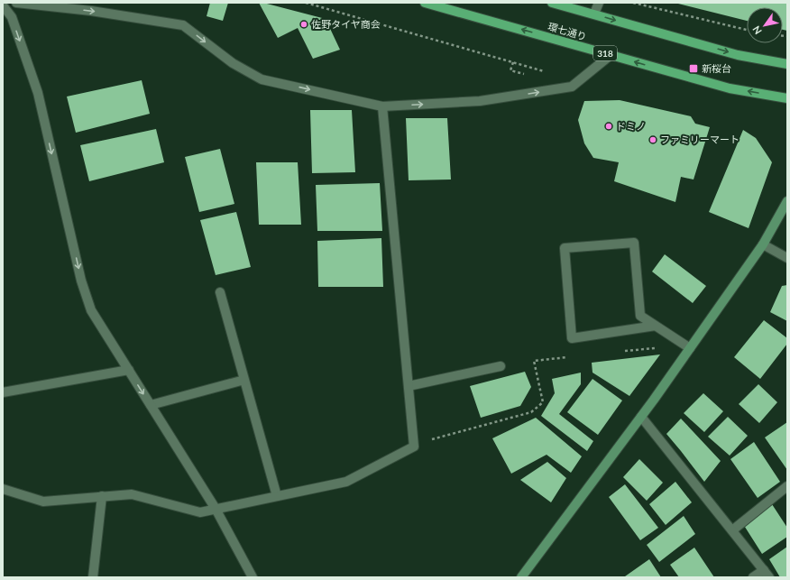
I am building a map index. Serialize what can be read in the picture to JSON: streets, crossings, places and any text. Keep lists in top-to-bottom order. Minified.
{"streets":{"main road":["環七通り","318"]},"places":{"other":["佐野タイヤ商会","ドミノ","ファミリーマート"],"transit":["新桜台"]},"north":"bottom left"}
